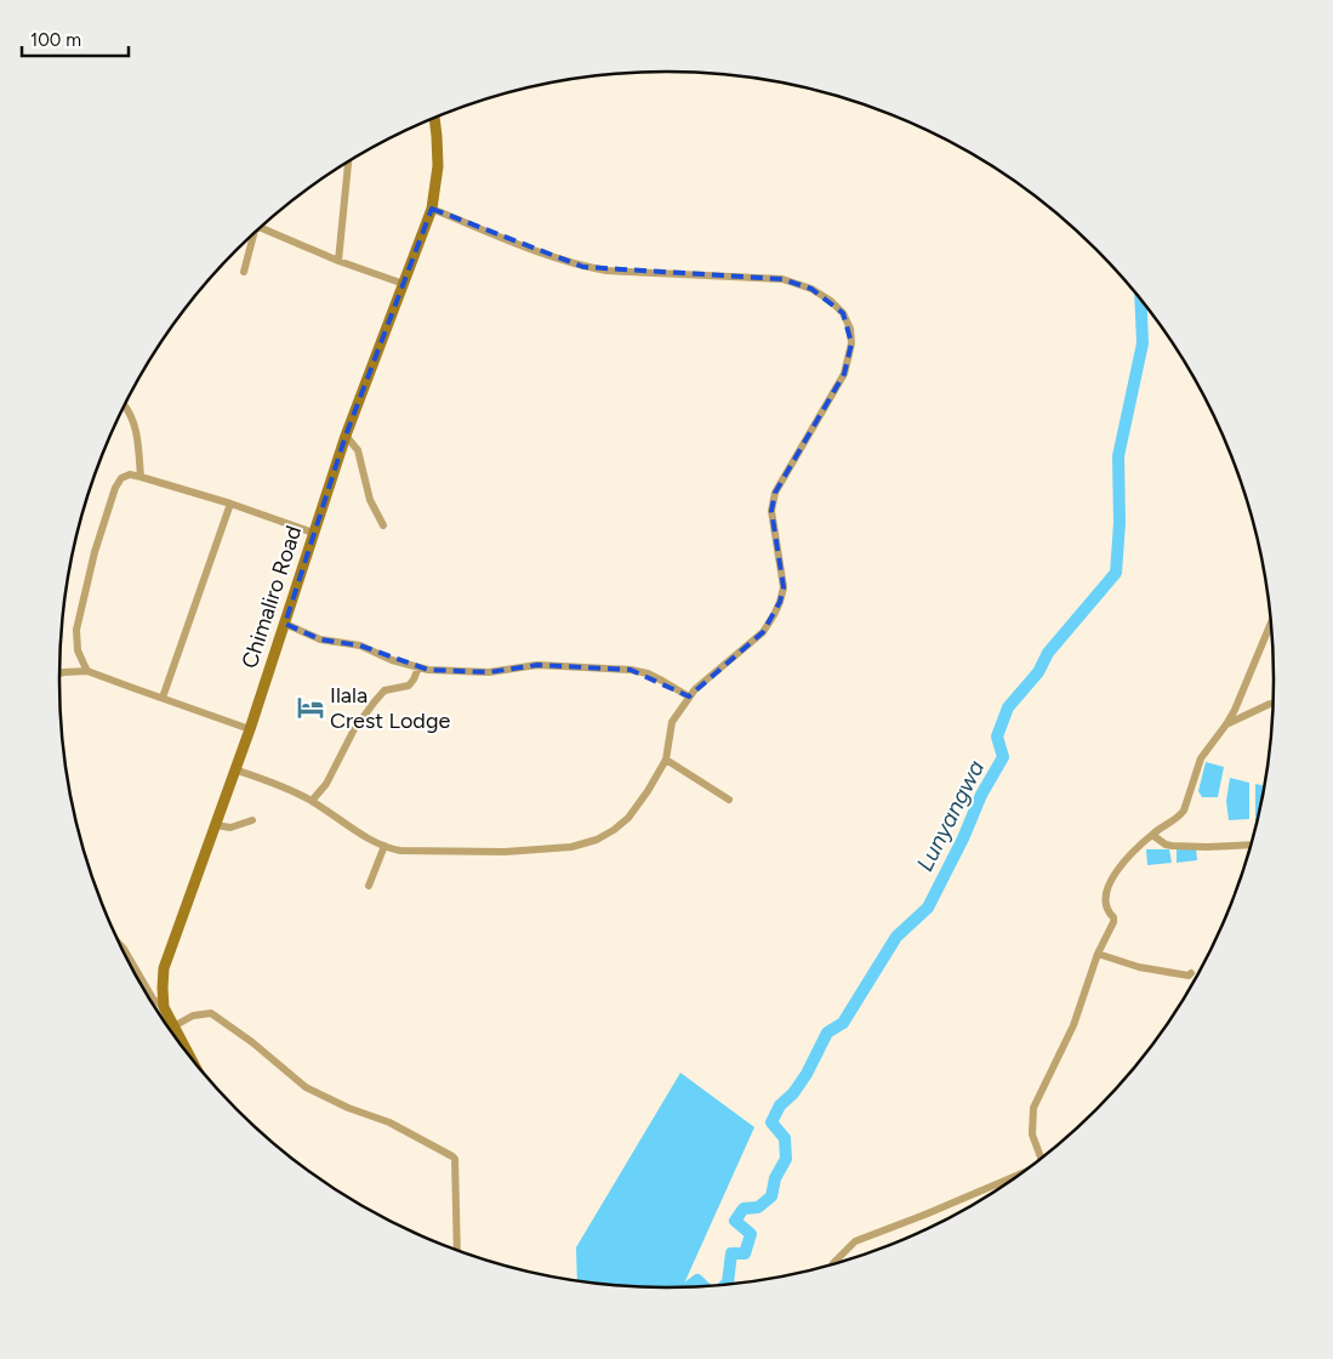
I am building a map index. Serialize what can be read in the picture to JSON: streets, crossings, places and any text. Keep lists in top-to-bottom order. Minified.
{"streets":{"street":["Chimaliro Road"]},"water":["Lunyangwa"],"places":{"hotel":["Ilala Crest Lodge"]},"scale_bar":"100 m"}
